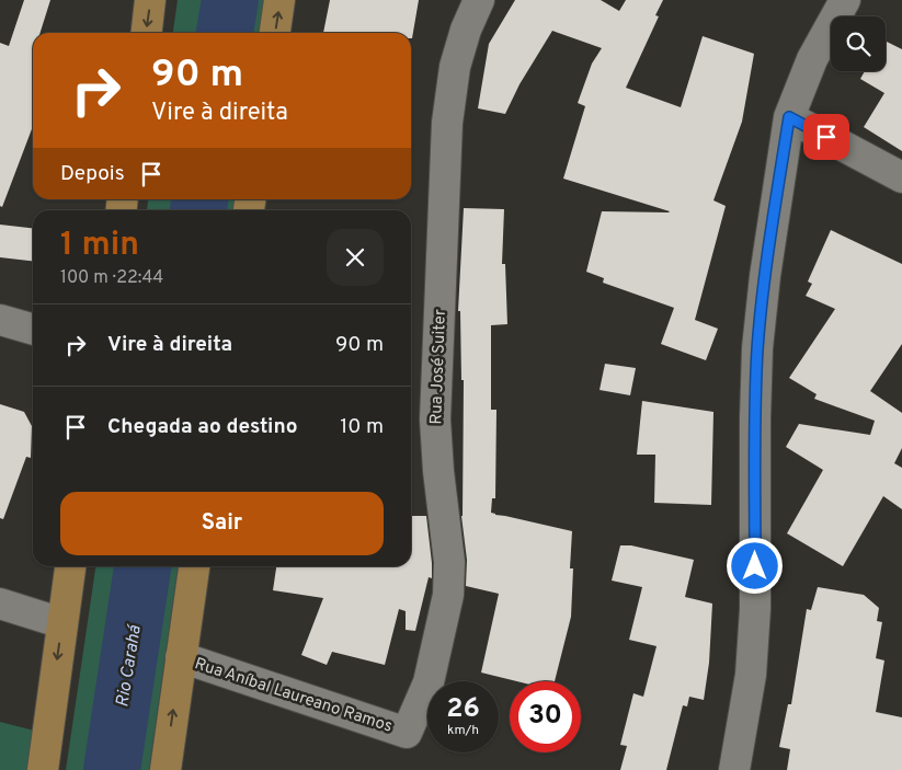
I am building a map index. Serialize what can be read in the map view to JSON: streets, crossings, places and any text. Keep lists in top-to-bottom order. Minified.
{"streets":{"street":["Rua José Suiter","Rua Aníbal Laureano Ramos"]},"crossings":[["Rua José Suiter","Rua Aníbal Laureano Ramos"]],"water":["Rio Carahá"],"page":{"turn":["90 m","Vire à direita"],"then":"Depois","heading":["1 min","100 m · 22:44"],"list":[{"name":"Vire à direita","value":"90 m"},{"name":"Chegada ao destino","value":"10 m"}],"buttons":"Sair","speed":"26 km/h","limit":"30"}}
